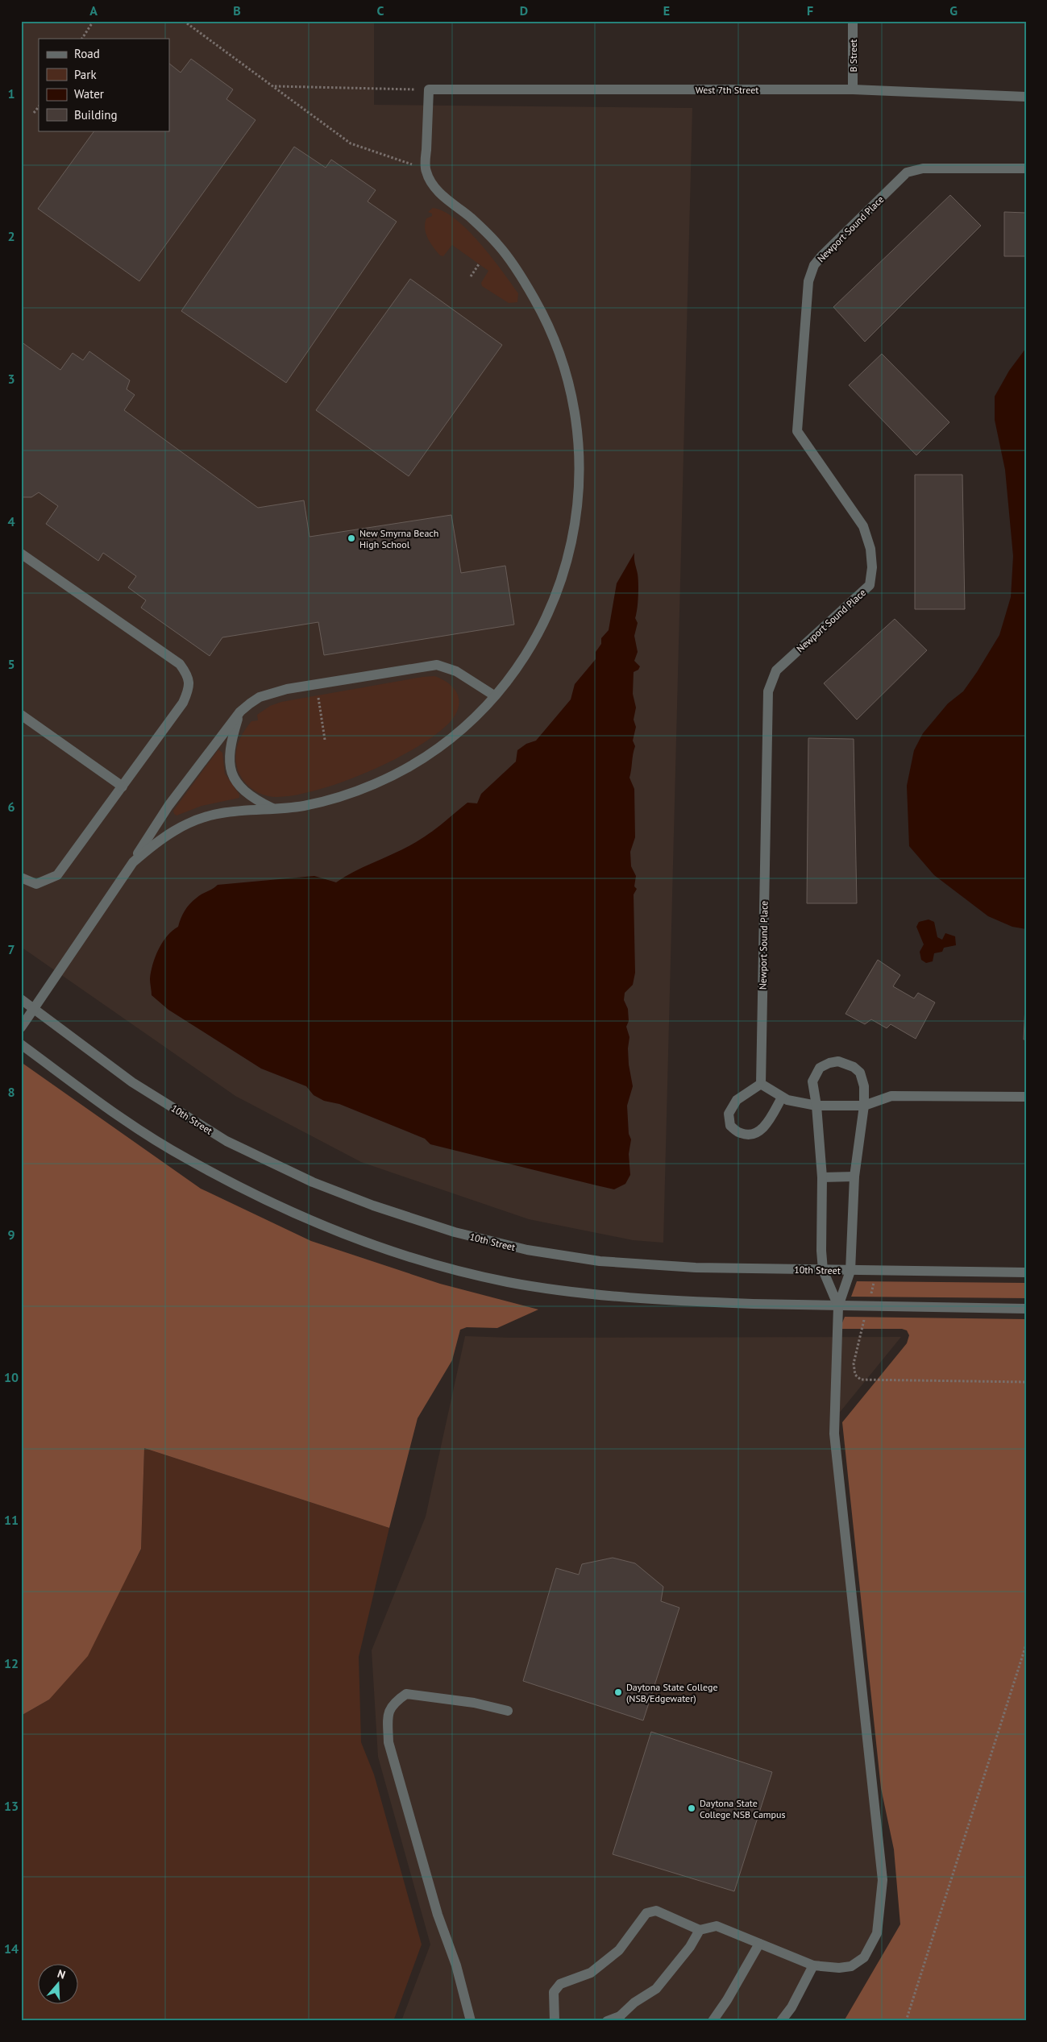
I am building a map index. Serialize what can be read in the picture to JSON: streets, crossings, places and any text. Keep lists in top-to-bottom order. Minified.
{"streets":{"street":["B Street","West 7th Street","Newport Sound Place","10th Street"]},"crossings":[["B Street","West 7th Street"]],"places":["New Smyrna Beach High School","Daytona State College (NSB/Edgewater)","Daytona State College NSB Campus"],"legend":["Road","Park","Water","Building"],"north":"top","grid":{"columns":["A","B","C","D","E","F","G"],"rows":["1","2","3","4","5","6","7","8","9","10","11","12","13","14"]}}
